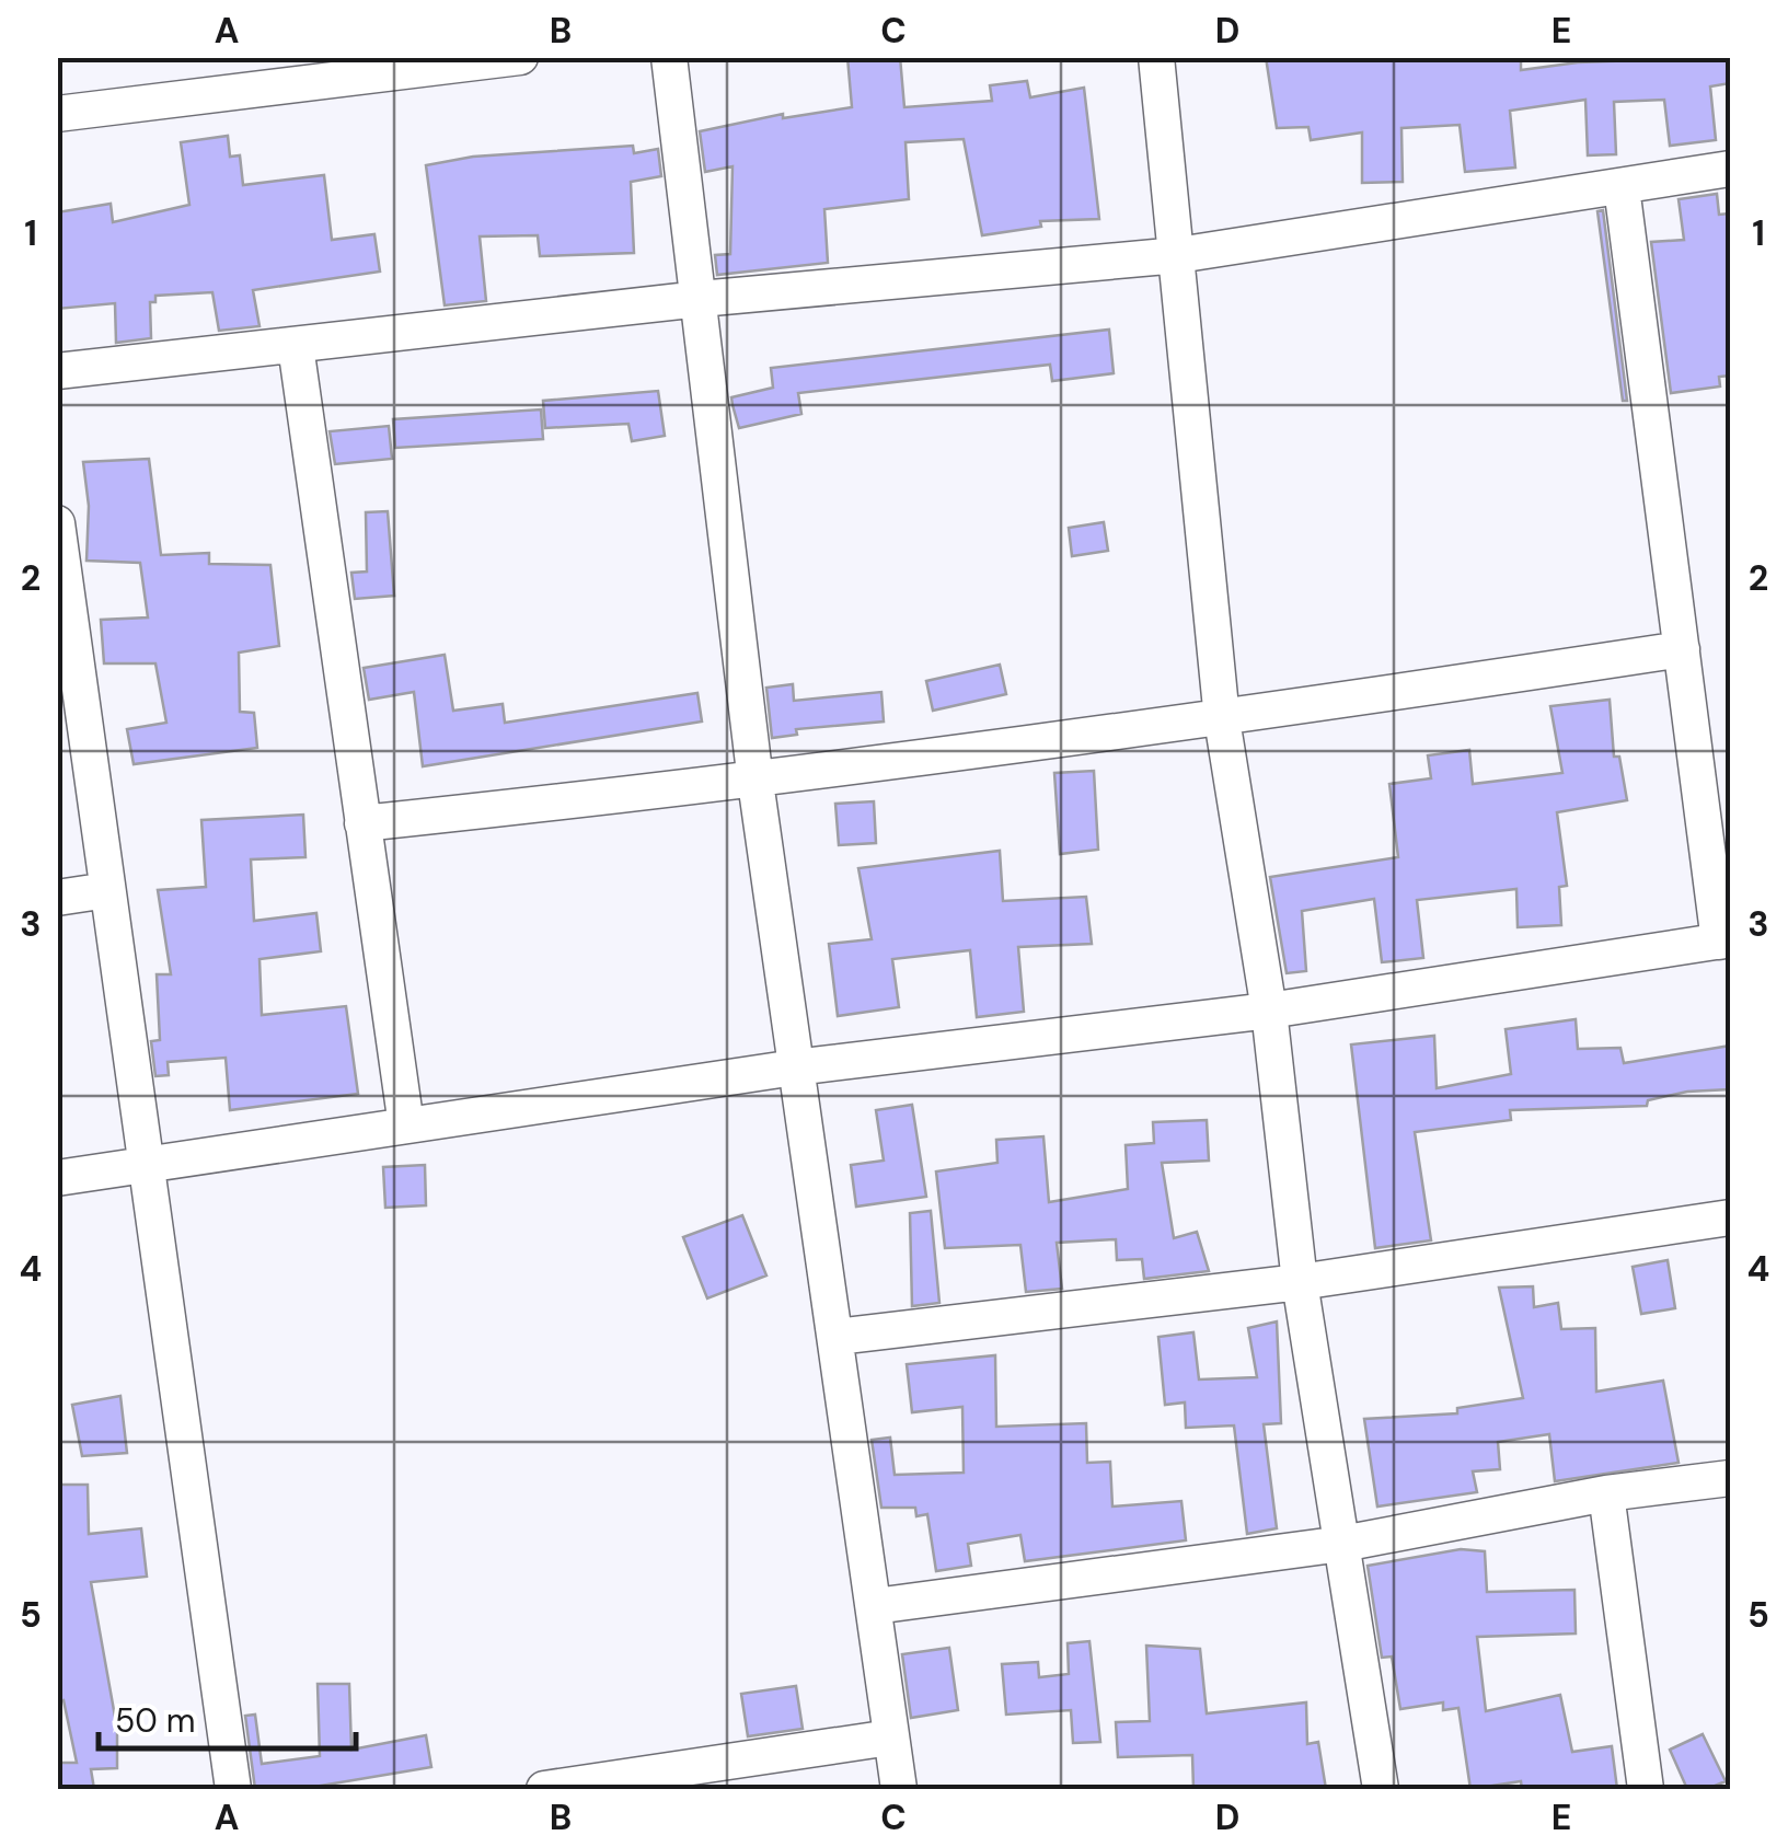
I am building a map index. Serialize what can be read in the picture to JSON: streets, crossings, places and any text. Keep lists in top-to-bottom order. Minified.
{"scale_bar":"50 m","grid":{"columns":["A","B","C","D","E"],"rows":["1","2","3","4","5"]}}
